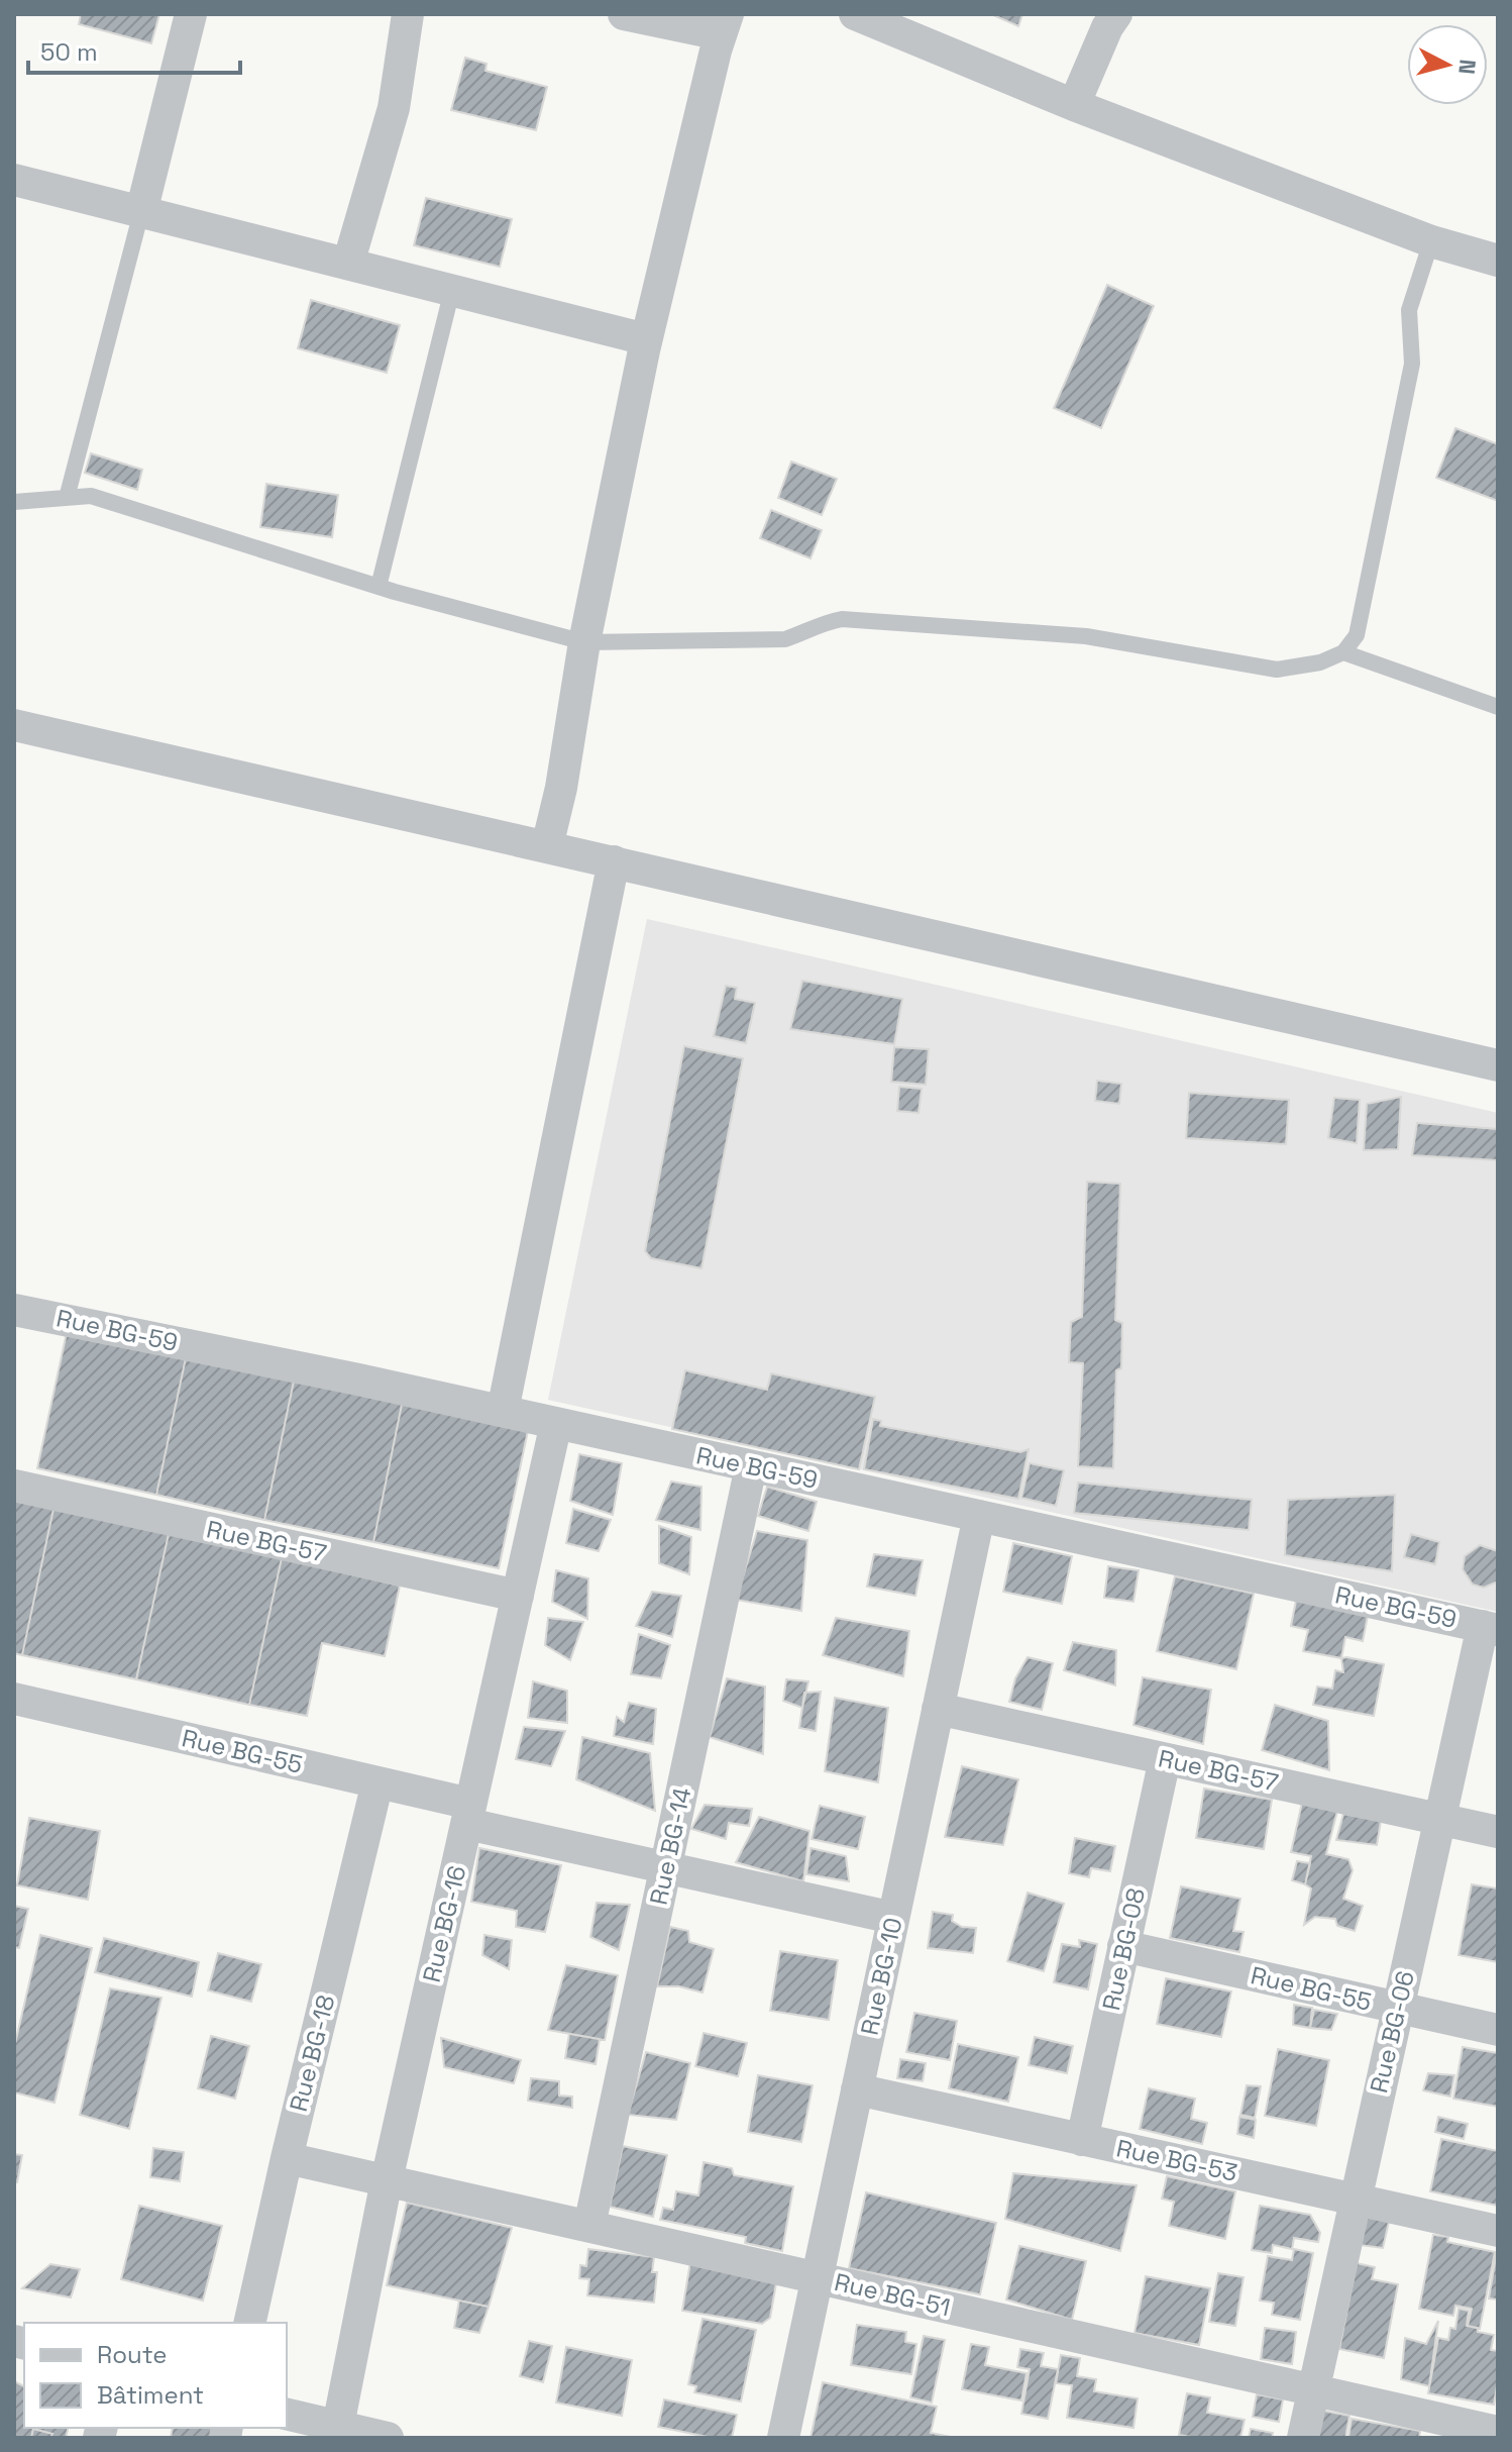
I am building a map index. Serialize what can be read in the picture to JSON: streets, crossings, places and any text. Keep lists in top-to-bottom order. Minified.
{"streets":{"street":["Rue BG-59","Rue BG-57","Rue BG-55","Rue BG-14","Rue BG-16","Rue BG-08","Rue BG-10","Rue BG-06","Rue BG-18","Rue BG-53","Rue BG-51"]},"crossings":[["Rue BG-59","Rue BG-14"],["Rue BG-59","Rue BG-16"],["Rue BG-59","Rue BG-10"],["Rue BG-59","Rue BG-06"],["Rue BG-57","Rue BG-16"],["Rue BG-57","Rue BG-08"],["Rue BG-57","Rue BG-10"],["Rue BG-57","Rue BG-06"],["Rue BG-55","Rue BG-14"],["Rue BG-55","Rue BG-16"],["Rue BG-55","Rue BG-08"],["Rue BG-55","Rue BG-10"],["Rue BG-55","Rue BG-06"],["Rue BG-55","Rue BG-18"],["Rue BG-14","Rue BG-51"],["Rue BG-16","Rue BG-51"],["Rue BG-08","Rue BG-53"],["Rue BG-10","Rue BG-53"],["Rue BG-10","Rue BG-51"],["Rue BG-06","Rue BG-53"],["Rue BG-06","Rue BG-51"],["Rue BG-18","Rue BG-51"]],"legend":["Route","Bâtiment"],"scale_bar":"50 m","north":"right"}
